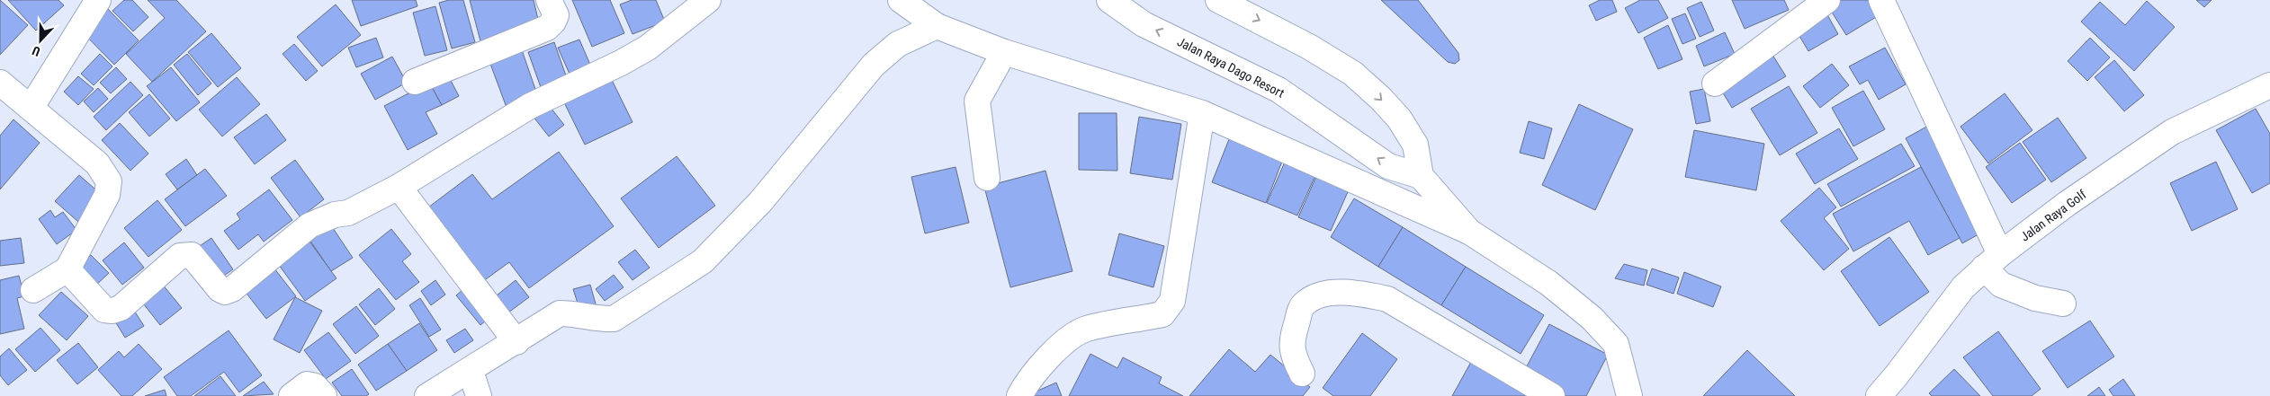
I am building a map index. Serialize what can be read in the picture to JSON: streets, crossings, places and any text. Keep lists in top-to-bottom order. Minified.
{"streets":{"street":["Jalan Raya Dago Resort","Jalan Raya Golf"]},"north":"bottom"}
